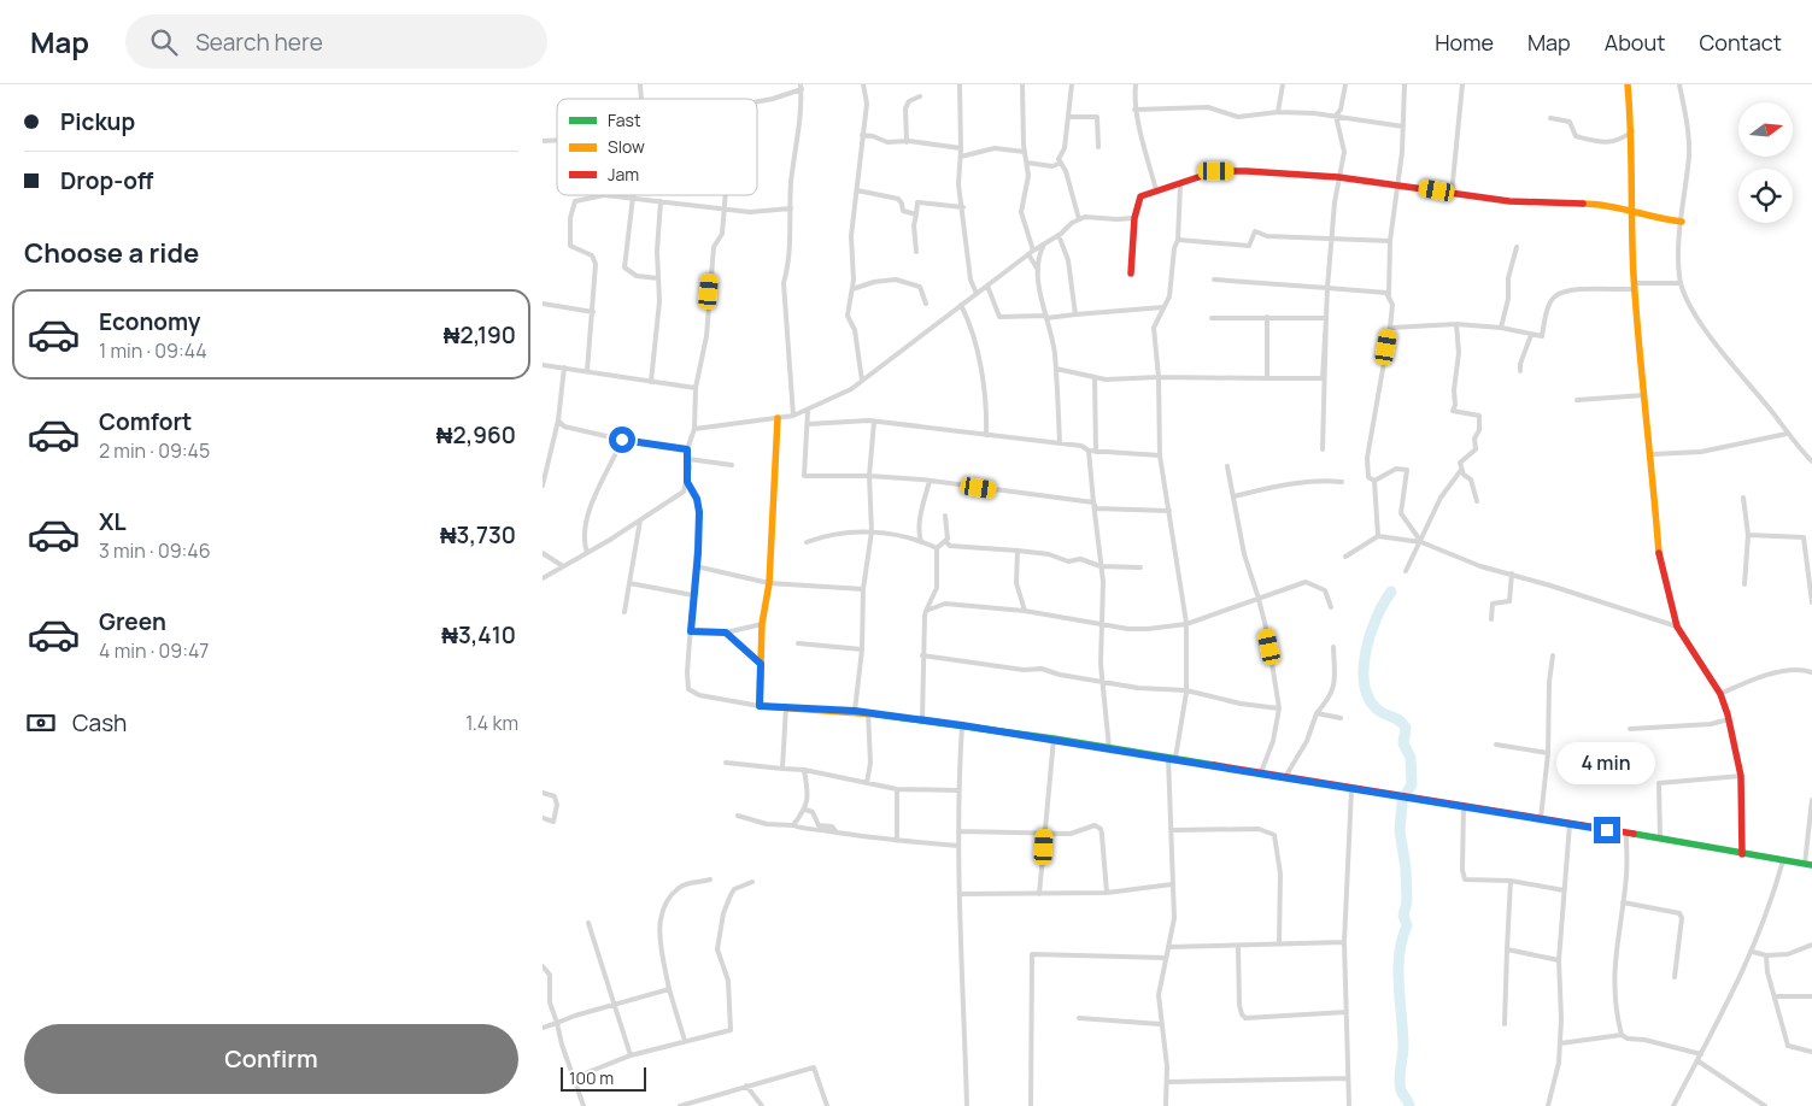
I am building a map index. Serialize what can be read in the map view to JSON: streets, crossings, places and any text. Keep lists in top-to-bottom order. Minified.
{"legend":["Fast","Slow","Jam"],"scale_bar":"100 m","north":"right","page":{"header":"Map","search":"Search here","nav":["Home","Map","About","Contact"],"banner":["Pickup","Drop-off"],"heading":"Choose a ride","list":[{"name":"Economy","note":"1 min · 09:44","value":"₦2,190"},{"name":"Comfort","note":"2 min · 09:45","value":"₦2,960"},{"name":"XL","note":"3 min · 09:46","value":"₦3,730"},{"name":"Green","note":"4 min · 09:47","value":"₦3,410"}],"pay":["Cash","1.4 km"],"bubble":"4 min","buttons":"Confirm","scale":"100 m"}}
